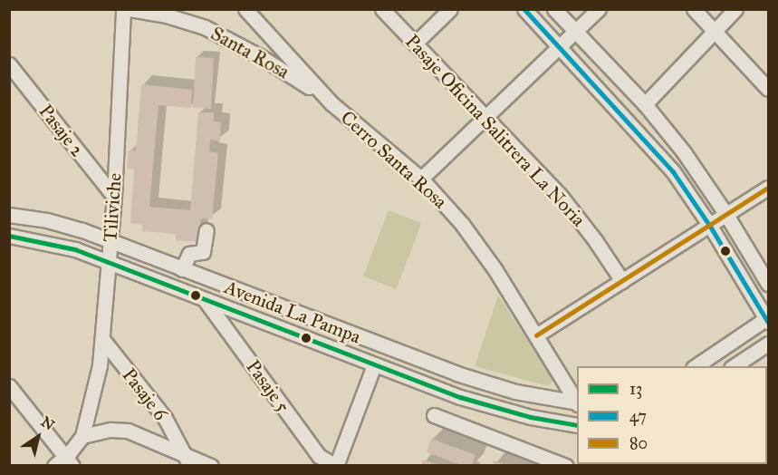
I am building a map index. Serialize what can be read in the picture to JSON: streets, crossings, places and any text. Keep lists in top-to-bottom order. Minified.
{"streets":{"street":["Santa Rosa","Pasaje 2","Pasaje Oficina Salitrera La Noria","Cerro Santa Rosa","Tiliviche","Avenida La Pampa","Pasaje 5","Pasaje 6"]},"crossings":[["Santa Rosa","Cerro Santa Rosa"],["Pasaje 2","Tiliviche"],["Tiliviche","Avenida La Pampa"],["Tiliviche","Pasaje 6"],["Avenida La Pampa","Pasaje 5"]],"lines":["transit line 47","transit line 80","transit line 13"],"legend":["13","47","80"],"north":"top right"}
